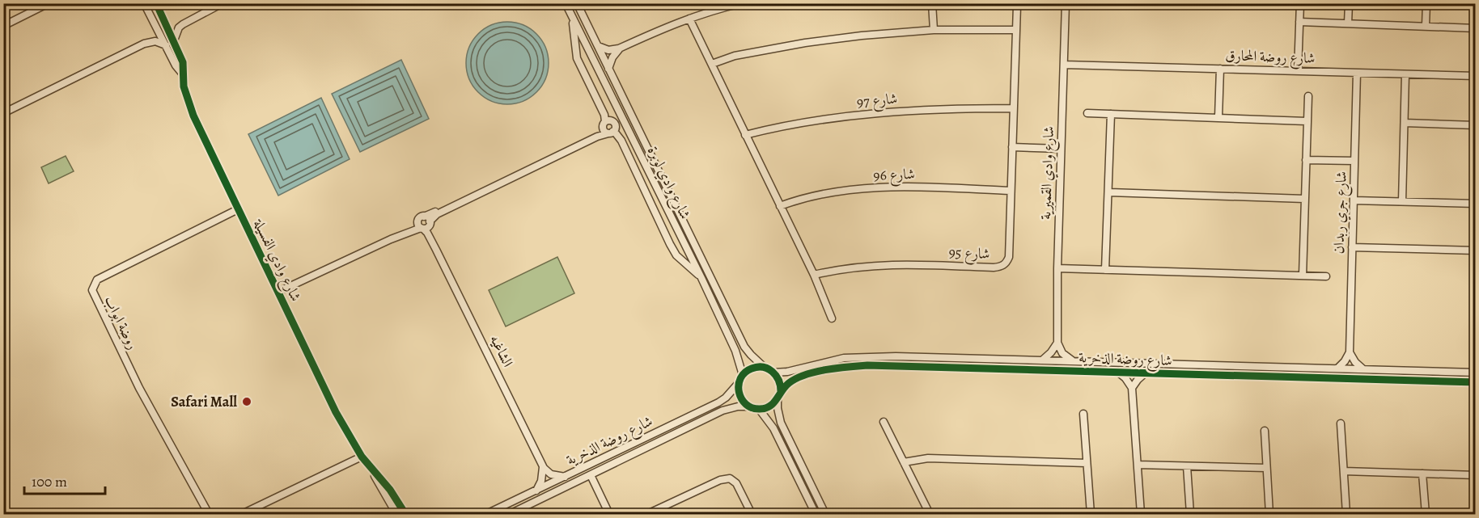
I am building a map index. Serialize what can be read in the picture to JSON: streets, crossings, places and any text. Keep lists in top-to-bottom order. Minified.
{"streets":{"street":["شارع روضة المحارق","شارع 97","شارع وادي القميرية","شارع 96","شارع وادي لوبرة","شارع جري ربدان","شارع 95","شارع وادي الفسيلة","روضة ابواب","الشاغيه","شارع روضة الذخرية"]},"crossings":[["شارع روضة المحارق","شارع وادي القميرية"],["شارع روضة المحارق","شارع جري ربدان"],["شارع 97","شارع 95"],["شارع 96","شارع 95"],["شارع وادي لوبرة","شارع روضة الذخرية"],["شارع وادي الفسيلة","روضة ابواب"]],"places":["Safari Mall"],"scale_bar":"100 m"}
